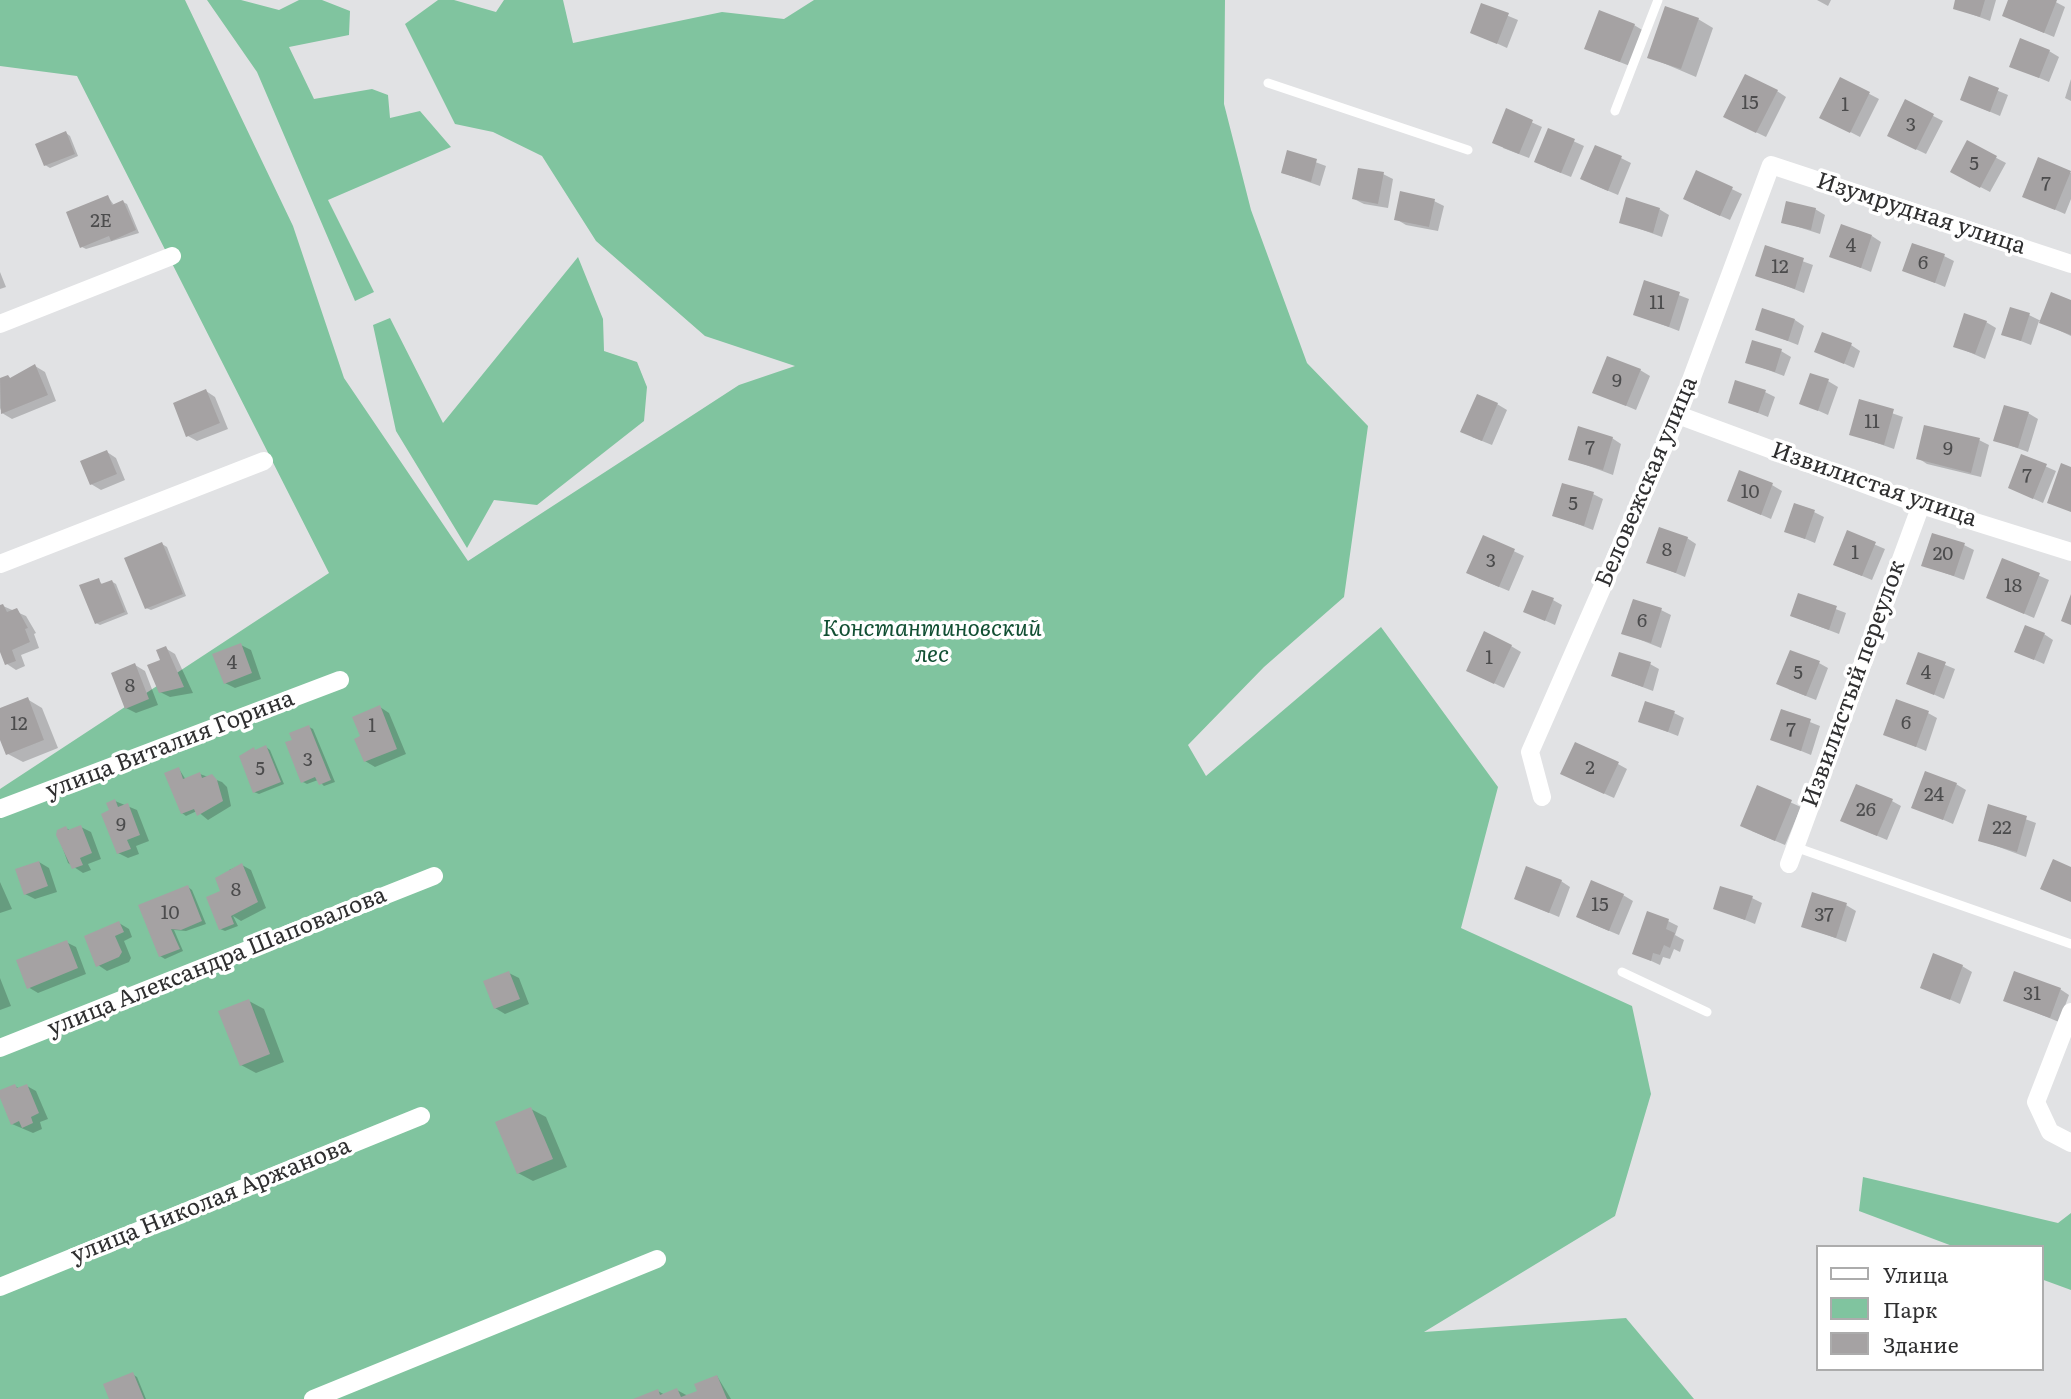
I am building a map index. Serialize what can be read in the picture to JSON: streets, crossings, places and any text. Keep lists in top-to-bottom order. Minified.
{"streets":{"street":["Изумрудная улица","Беловежская улица","Извилистая улица","Извилистый переулок","улица Виталия Горина","улица Александра Шаповалова","улица Николая Аржанова"]},"crossings":[["Изумрудная улица","Беловежская улица"],["Беловежская улица","Извилистая улица"],["Извилистая улица","Извилистый переулок"]],"parks":["Константиновский лес"],"house_numbers":["15","1","3","5","7","2Е","4","6","12","11","9","11","7","9","7","10","5","8","1","20","3","18","6","1","4","5","4","8","6","12","1","7","3","2","5","24","26","9","22","8","15","10","37","31"],"legend":["Улица","Парк","Здание"]}
